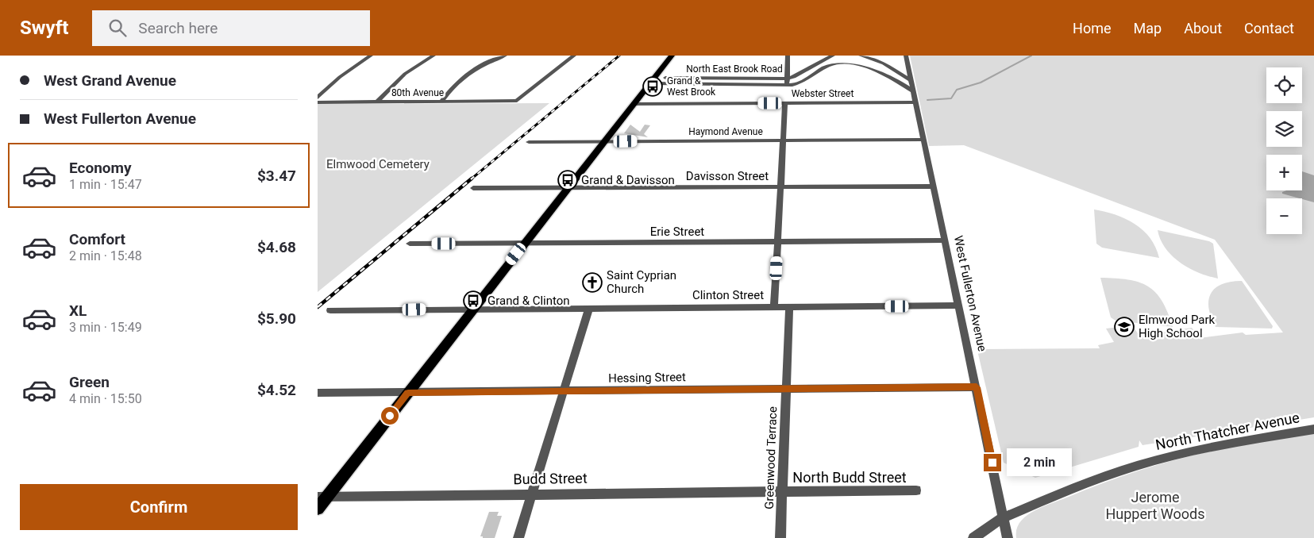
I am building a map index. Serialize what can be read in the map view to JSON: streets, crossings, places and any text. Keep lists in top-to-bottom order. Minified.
{"streets":{"street":["North East Brook Road","80th Avenue","Webster Street","Haymond Avenue","Davisson Street","Erie Street","West Fullerton Avenue","Clinton Street","Hessing Street","North Thatcher Avenue","Greenwood Terrace","North Budd Street","Budd Street"]},"crossings":[["Webster Street","West Fullerton Avenue"],["Haymond Avenue","West Fullerton Avenue"],["Davisson Street","West Fullerton Avenue"],["Erie Street","West Fullerton Avenue"],["West Fullerton Avenue","Clinton Street"],["West Fullerton Avenue","Hessing Street"],["West Fullerton Avenue","North Thatcher Avenue"],["Clinton Street","Greenwood Terrace"],["Hessing Street","Greenwood Terrace"],["Greenwood Terrace","North Budd Street"],["Greenwood Terrace","Budd Street"],["North Budd Street","Budd Street"]],"parks":["Elmwood Cemetery","Jerome Huppert Woods"],"places":{"bus stop":["Grand & West Brook","Grand & Davisson","Grand & Clinton"],"church":["Saint Cyprian Church"],"school or university":["Elmwood Park High School"]},"page":{"header":"Swyft","search":"Search here","nav":["Home","Map","About","Contact"],"banner":["West Grand Avenue","West Fullerton Avenue"],"map_buttons":["+","−"],"list":[{"name":"Economy","note":"1 min · 15:47","value":"$3.47"},{"name":"Comfort","note":"2 min · 15:48","value":"$4.68"},{"name":"XL","note":"3 min · 15:49","value":"$5.90"},{"name":"Green","note":"4 min · 15:50","value":"$4.52"}],"bubble":"2 min","buttons":"Confirm"}}
